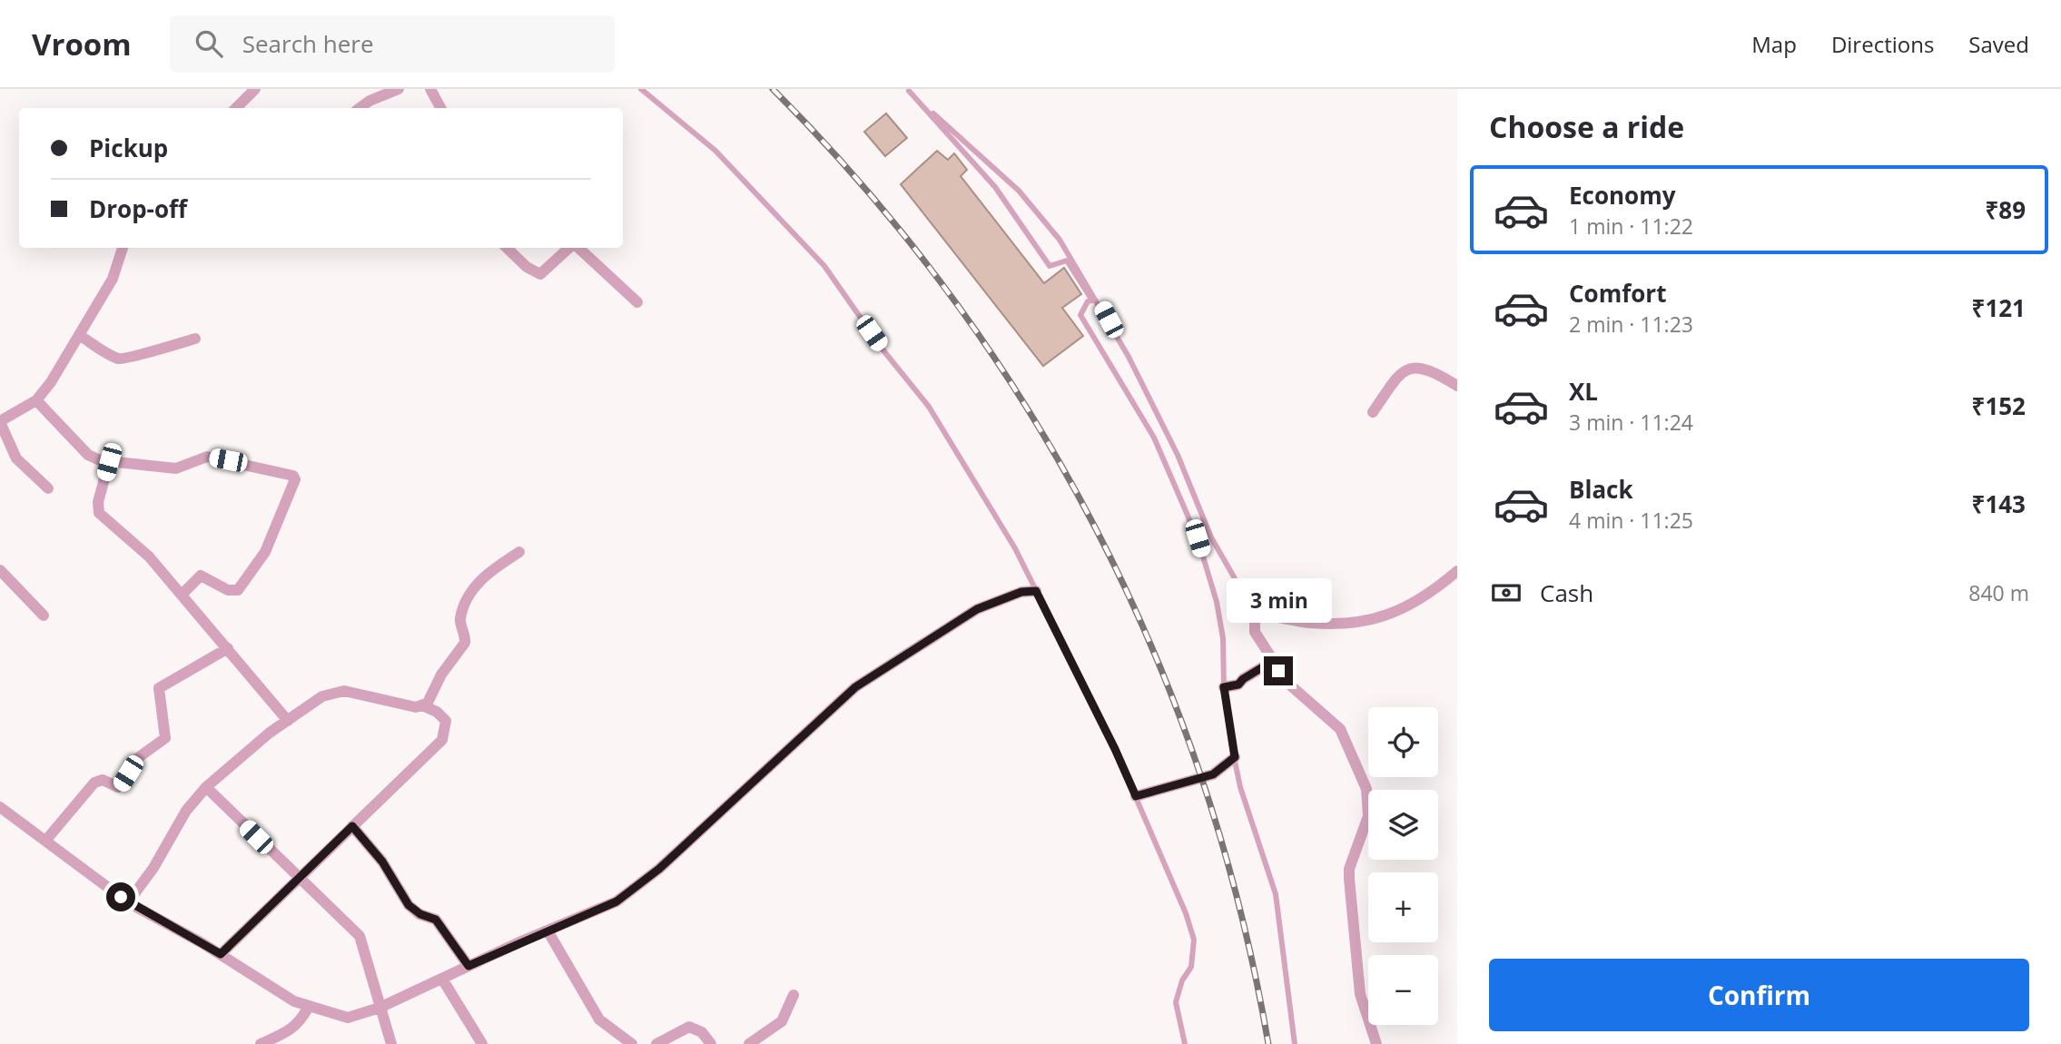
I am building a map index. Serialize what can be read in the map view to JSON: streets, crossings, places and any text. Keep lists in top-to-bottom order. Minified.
{"page":{"header":"Vroom","search":"Search here","nav":["Map","Directions","Saved"],"heading":"Choose a ride","banner":["Pickup","Drop-off"],"list":[{"name":"Economy","note":"1 min · 11:22","value":"₹89"},{"name":"Comfort","note":"2 min · 11:23","value":"₹121"},{"name":"XL","note":"3 min · 11:24","value":"₹152"},{"name":"Black","note":"4 min · 11:25","value":"₹143"}],"pay":["Cash","840 m"],"bubble":"3 min","map_buttons":["+","−"],"buttons":"Confirm"}}
